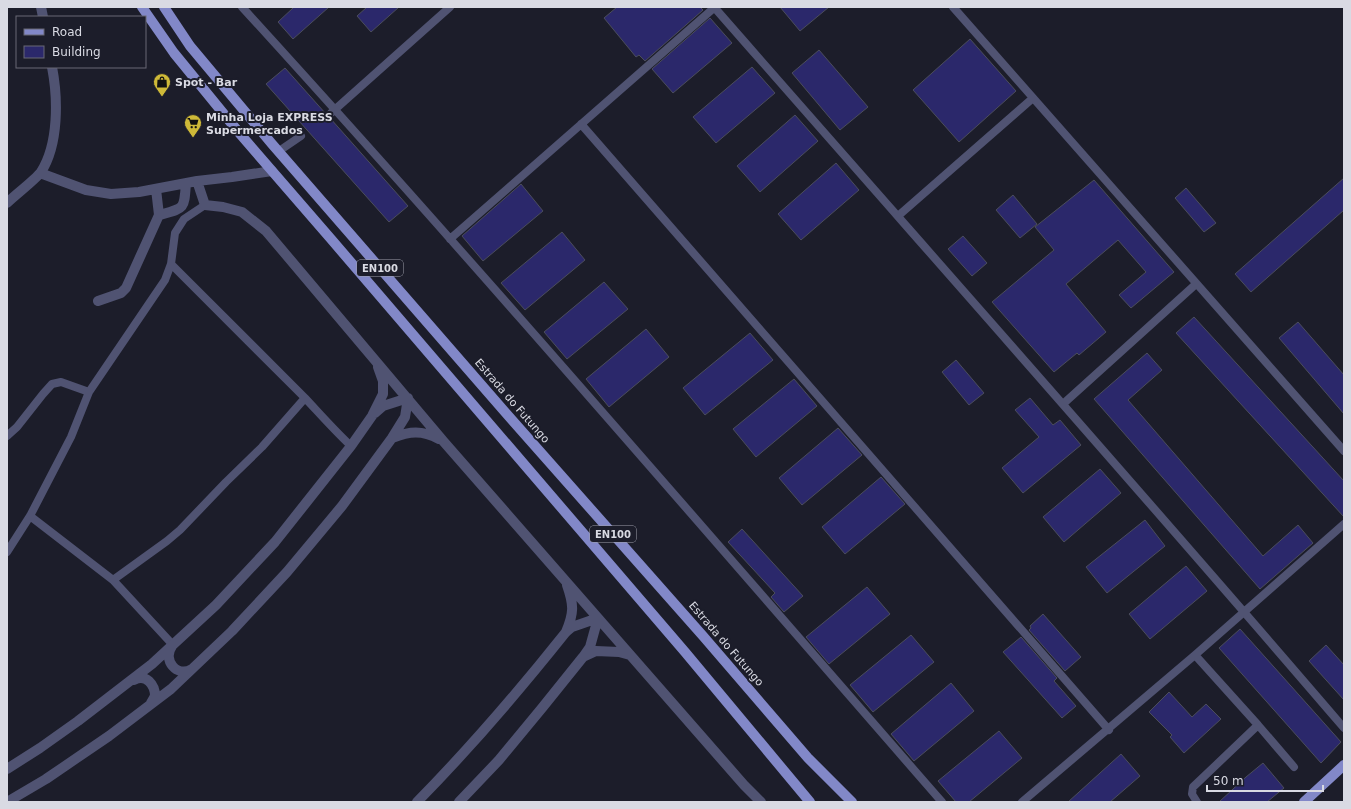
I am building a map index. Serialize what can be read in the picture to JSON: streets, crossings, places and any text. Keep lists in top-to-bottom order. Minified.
{"streets":{"main road":["EN100","Estrada do Futungo"]},"places":{"shop":["Spot - Bar"],"supermarket":["Minha Loja EXPRESS Supermercados"]},"legend":["Road","Building"],"scale_bar":"50 m"}
